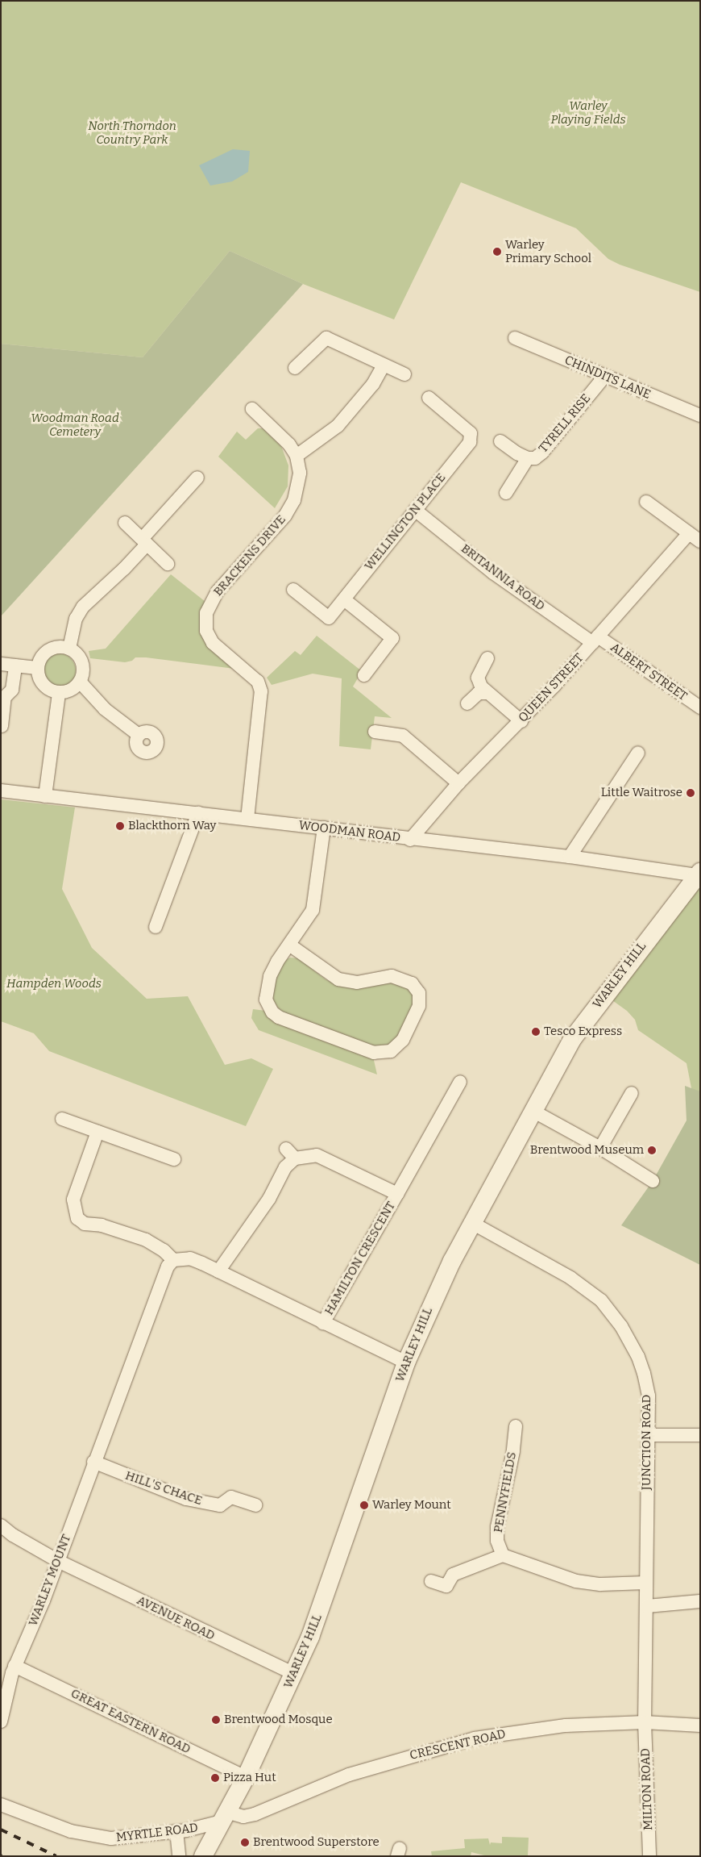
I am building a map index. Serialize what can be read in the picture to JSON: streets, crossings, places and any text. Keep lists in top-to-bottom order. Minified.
{"streets":{"main road":["WARLEY HILL"],"street":["CHINDITS LANE","TYRELL RISE","WELLINGTON PLACE","BRACKENS DRIVE","BRITANNIA ROAD","ALBERT STREET","QUEEN STREET","WOODMAN ROAD","HAMILTON CRESCENT","JUNCTION ROAD","HILL'S CHACE","PENNYFIELDS","WARLEY MOUNT","AVENUE ROAD","GREAT EASTERN ROAD","CRESCENT ROAD","MILTON ROAD","MYRTLE ROAD"]},"crossings":[["CHINDITS LANE","TYRELL RISE"],["WELLINGTON PLACE","BRITANNIA ROAD"],["BRACKENS DRIVE","WOODMAN ROAD"],["BRITANNIA ROAD","ALBERT STREET"],["BRITANNIA ROAD","QUEEN STREET"],["ALBERT STREET","QUEEN STREET"],["QUEEN STREET","WOODMAN ROAD"],["WOODMAN ROAD","WARLEY HILL"],["WARLEY HILL","JUNCTION ROAD"],["WARLEY HILL","AVENUE ROAD"],["WARLEY HILL","GREAT EASTERN ROAD"],["WARLEY HILL","CRESCENT ROAD"],["WARLEY HILL","MYRTLE ROAD"],["JUNCTION ROAD","CRESCENT ROAD"],["JUNCTION ROAD","MILTON ROAD"],["HILL'S CHACE","WARLEY MOUNT"],["WARLEY MOUNT","AVENUE ROAD"],["WARLEY MOUNT","GREAT EASTERN ROAD"],["CRESCENT ROAD","MILTON ROAD"],["CRESCENT ROAD","MYRTLE ROAD"]],"parks":["Warley Playing Fields","North Thorndon Country Park","Woodman Road Cemetery","Hampden Woods"],"places":["Warley Primary School","Little Waitrose","Blackthorn Way","Tesco Express","Brentwood Museum","Warley Mount","Brentwood Mosque","Pizza Hut","Brentwood Superstore"]}
